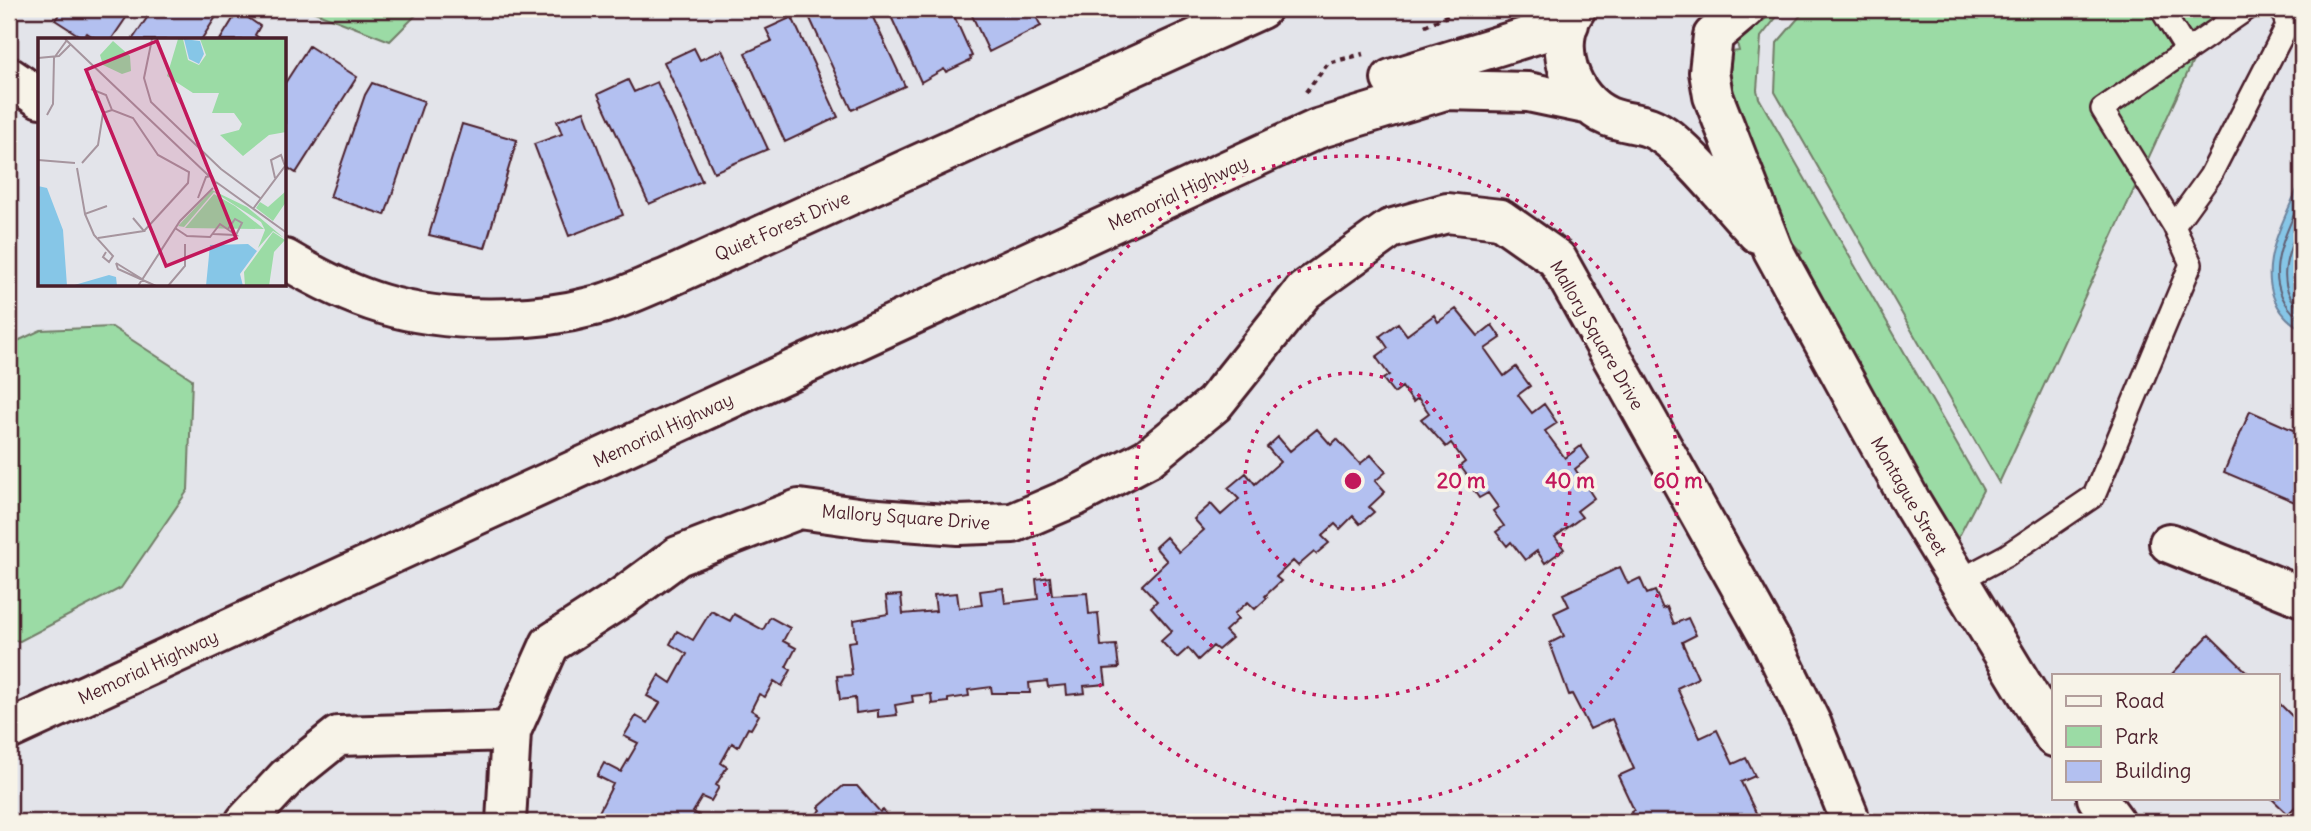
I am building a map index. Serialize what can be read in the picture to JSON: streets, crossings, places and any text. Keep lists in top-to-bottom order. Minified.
{"streets":{"street":["Memorial Highway","Quiet Forest Drive","Mallory Square Drive","Montague Street"]},"crossings":[["Memorial Highway","Montague Street"]],"legend":["Road","Park","Building"],"rings":["20 m","40 m","60 m"]}
